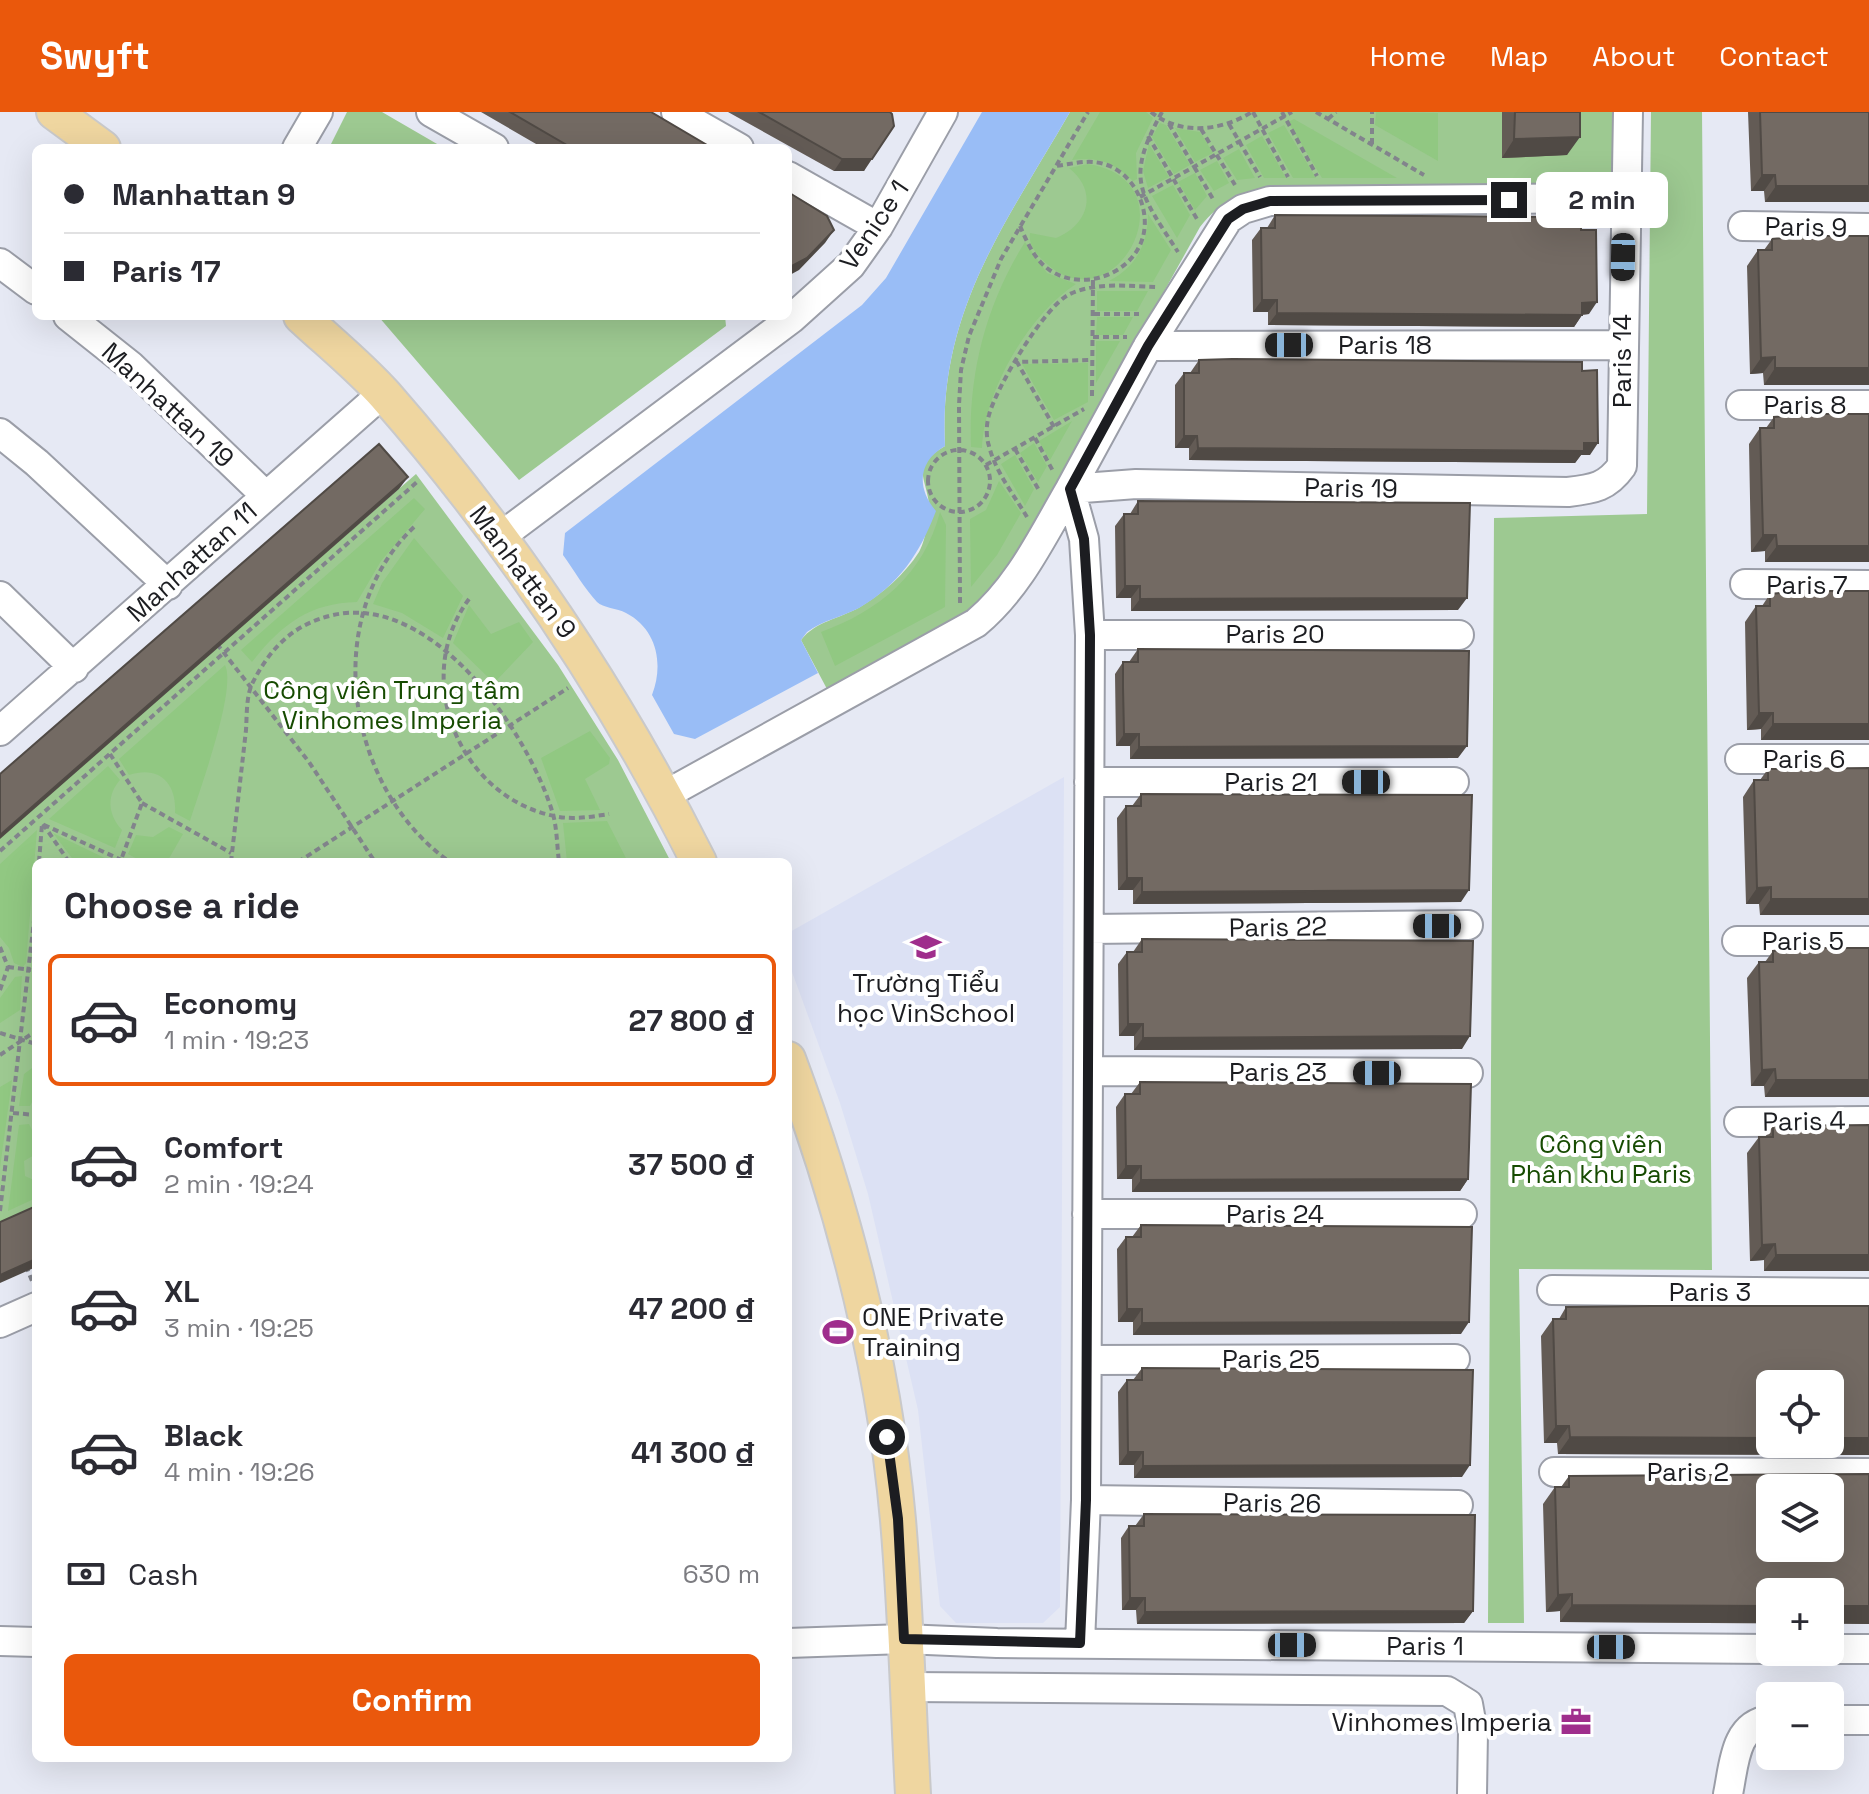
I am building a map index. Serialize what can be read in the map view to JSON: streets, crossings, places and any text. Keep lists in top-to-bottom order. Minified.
{"streets":{"main road":["Manhattan 9"],"street":["Venice 1","Paris 9","Paris 18","Paris 14","Manhattan 19","Paris 8","Paris 19","Manhattan 11","Paris 7","Paris 20","Paris 6","Paris 21","Paris 22","Paris 5","Paris 23","Paris 4","Paris 24","Paris 3","Paris 25","Paris 2","Paris 26","Paris 1"]},"crossings":[["Venice 1","Manhattan 9"],["Paris 18","Paris 14"],["Paris 14","Paris 19"],["Manhattan 19","Manhattan 11"],["Manhattan 11","Manhattan 9"]],"parks":["Công viên Trung tâm Vinhomes Imperia","Công viên Phân khu Paris"],"places":{"school or university":["Trường Tiểu học VinSchool"],"sports":["ONE Private Training"],"office":["Vinhomes Imperia"]},"page":{"header":"Swyft","nav":["Home","Map","About","Contact"],"banner":["Manhattan 9","Paris 17"],"bubble":"2 min","heading":"Choose a ride","list":[{"name":"Economy","note":"1 min · 19:23","value":"27 800 ₫"},{"name":"Comfort","note":"2 min · 19:24","value":"37 500 ₫"},{"name":"XL","note":"3 min · 19:25","value":"47 200 ₫"},{"name":"Black","note":"4 min · 19:26","value":"41 300 ₫"}],"map_buttons":["+","−"],"pay":["Cash","630 m"],"buttons":"Confirm"}}
